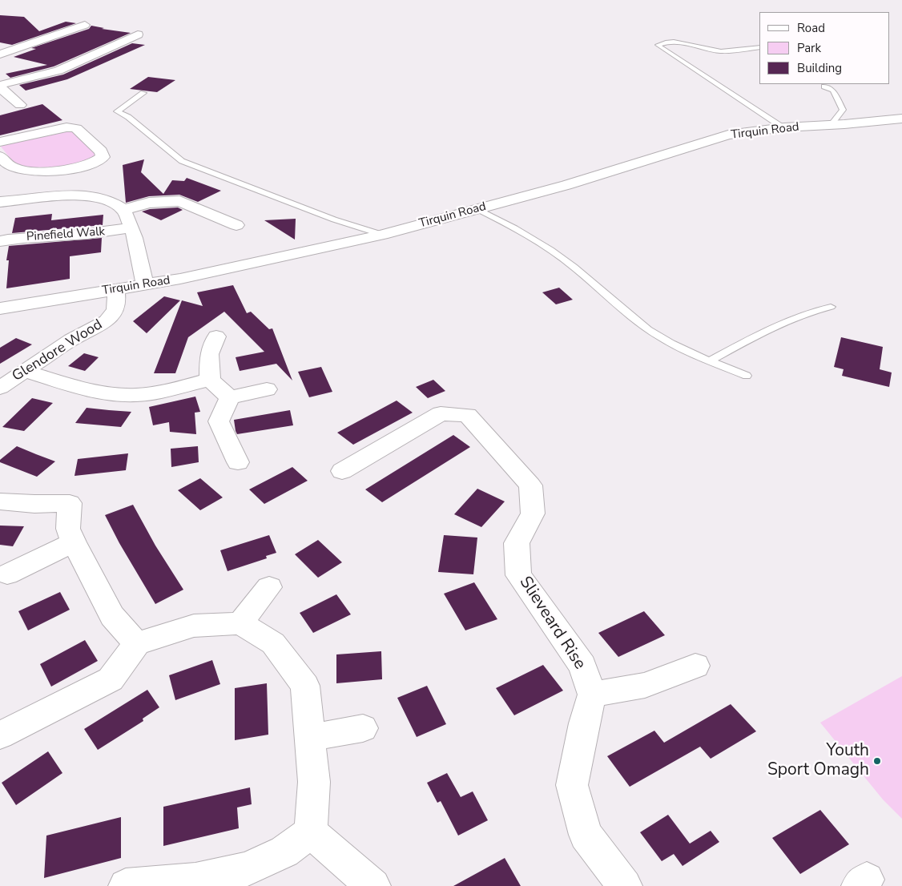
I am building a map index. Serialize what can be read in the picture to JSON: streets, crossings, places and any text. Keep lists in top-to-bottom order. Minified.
{"streets":{"street":["Tirquin Road","Pinefield Walk","Glendore Wood","Slieveard Rise"]},"crossings":[["Tirquin Road","Glendore Wood"]],"places":["Youth Sport Omagh"],"legend":["Road","Park","Building"]}
